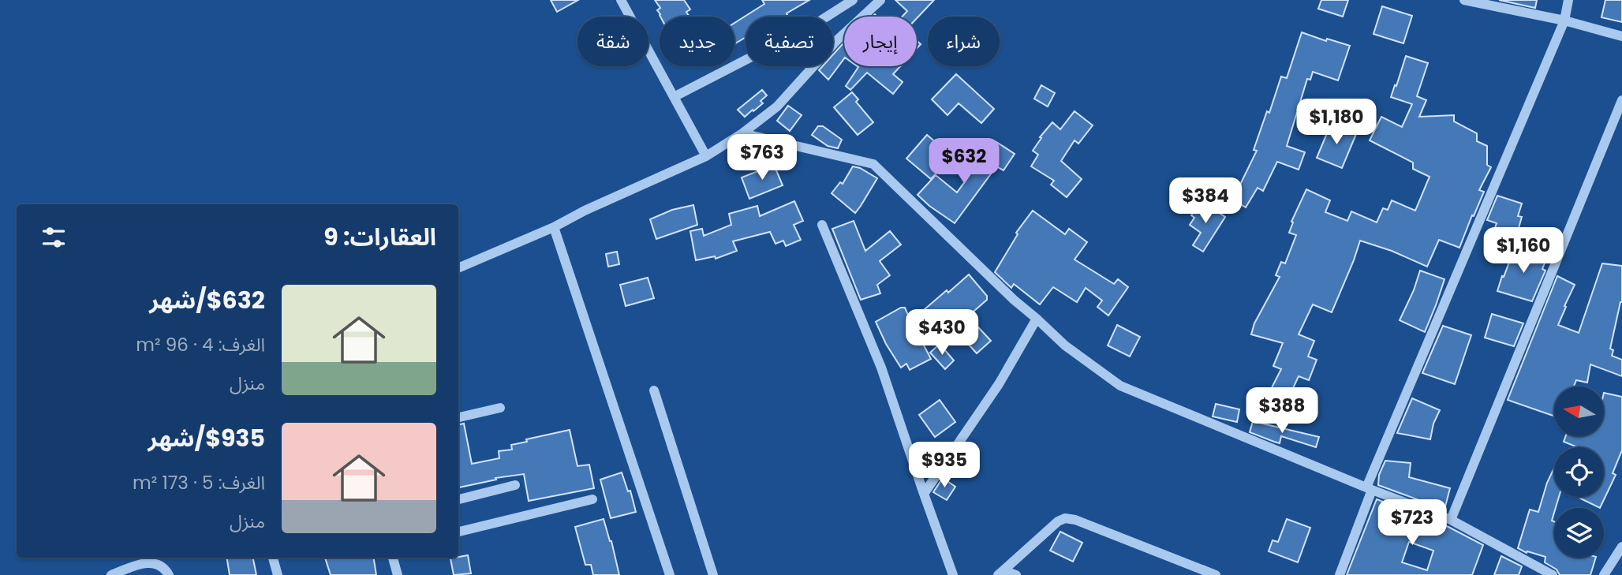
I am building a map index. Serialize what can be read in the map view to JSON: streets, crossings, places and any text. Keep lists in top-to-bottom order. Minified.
{"north":"left","page":{"chip":["شراء","إيجار","تصفية","جديد","شقة"],"price":["$1,180","$763","$632","$384","$1,160","$430","$388","$935","$723"],"heading":"العقارات: 9","list":[{"name":"$632/شهر","note":"الغرف: 4 · 96 m² · منزل"},{"name":"$935/شهر","note":"الغرف: 5 · 173 m² · منزل"}]}}
